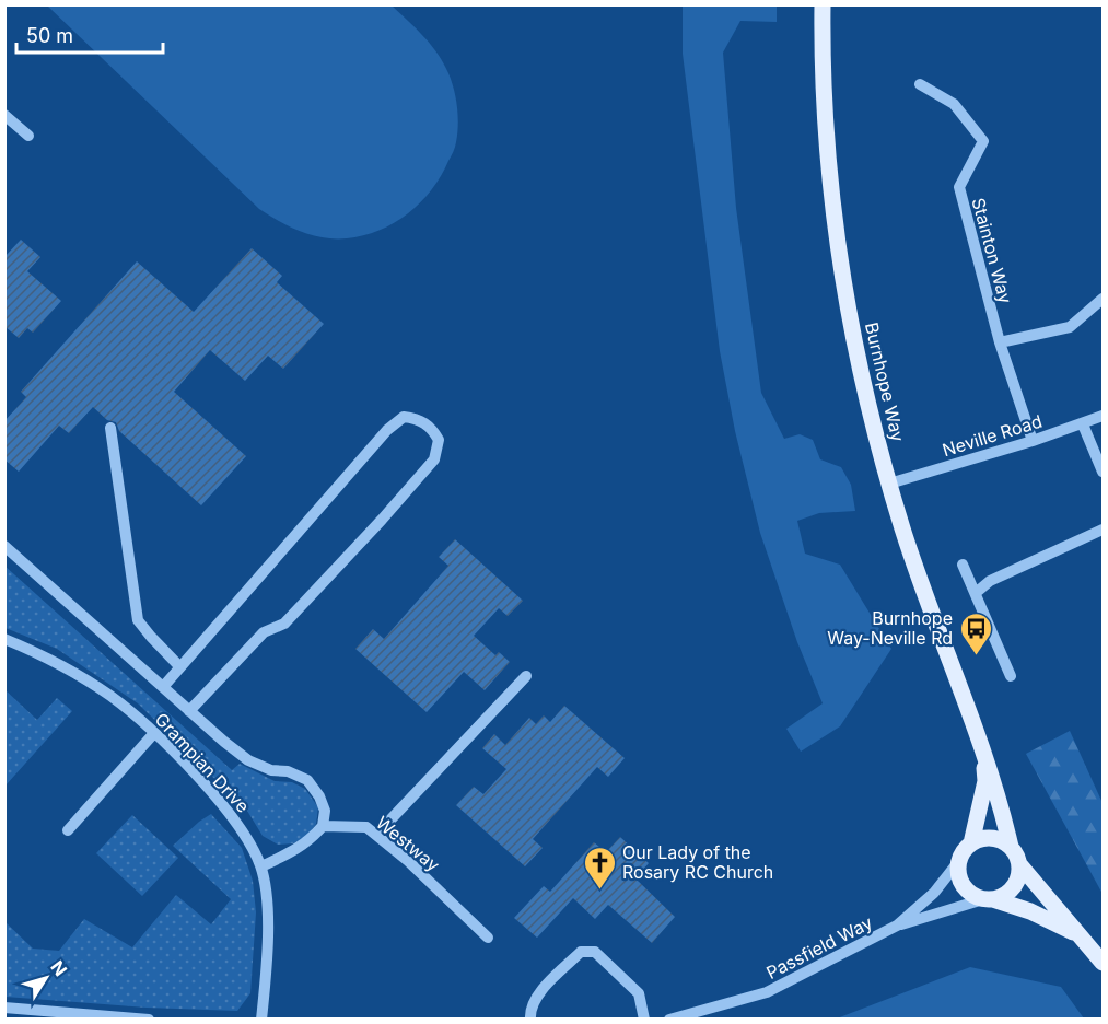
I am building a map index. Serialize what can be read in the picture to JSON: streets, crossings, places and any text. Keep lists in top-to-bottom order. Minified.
{"streets":{"main road":["Burnhope Way"],"street":["Stainton Way","Neville Road","Grampian Drive","Westway","Passfield Way"]},"crossings":[["Stainton Way","Neville Road"],["Burnhope Way","Neville Road"],["Burnhope Way","Passfield Way"]],"places":{"bus stop":["Burnhope Way-Neville Rd"],"church":["Our Lady of the Rosary RC Church"]},"scale_bar":"50 m","north":"top right"}
